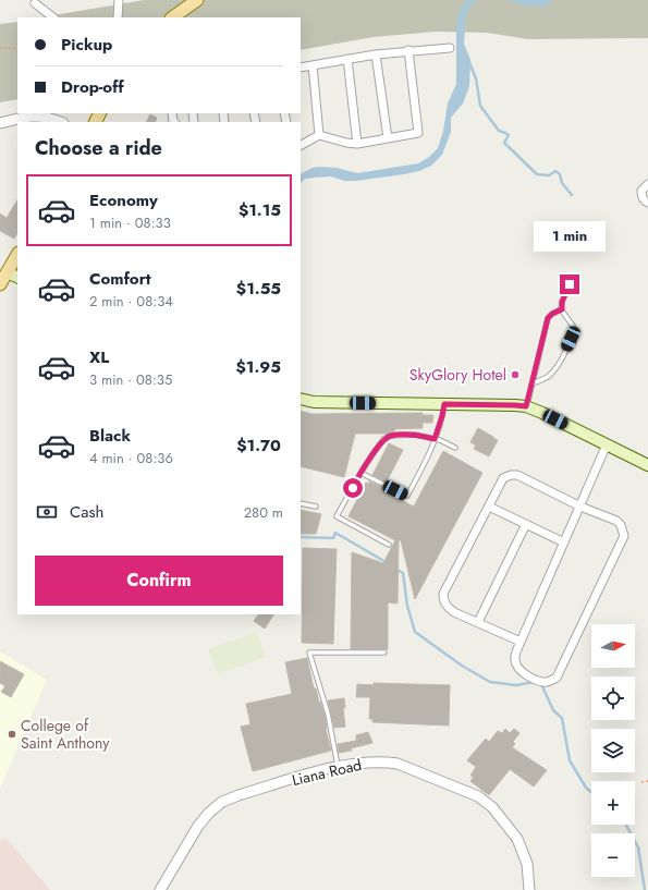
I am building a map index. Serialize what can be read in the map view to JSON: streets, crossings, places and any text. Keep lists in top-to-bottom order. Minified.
{"streets":{"street":["Liana Road"]},"places":["SkyGlory Hotel","College of Saint Anthony"],"north":"right","page":{"banner":["Pickup","Drop-off"],"heading":"Choose a ride","list":[{"name":"Economy","note":"1 min · 08:33","value":"$1.15"},{"name":"Comfort","note":"2 min · 08:34","value":"$1.55"},{"name":"XL","note":"3 min · 08:35","value":"$1.95"},{"name":"Black","note":"4 min · 08:36","value":"$1.70"}],"bubble":"1 min","pay":["Cash","280 m"],"buttons":"Confirm","map_buttons":["+","−"]}}
